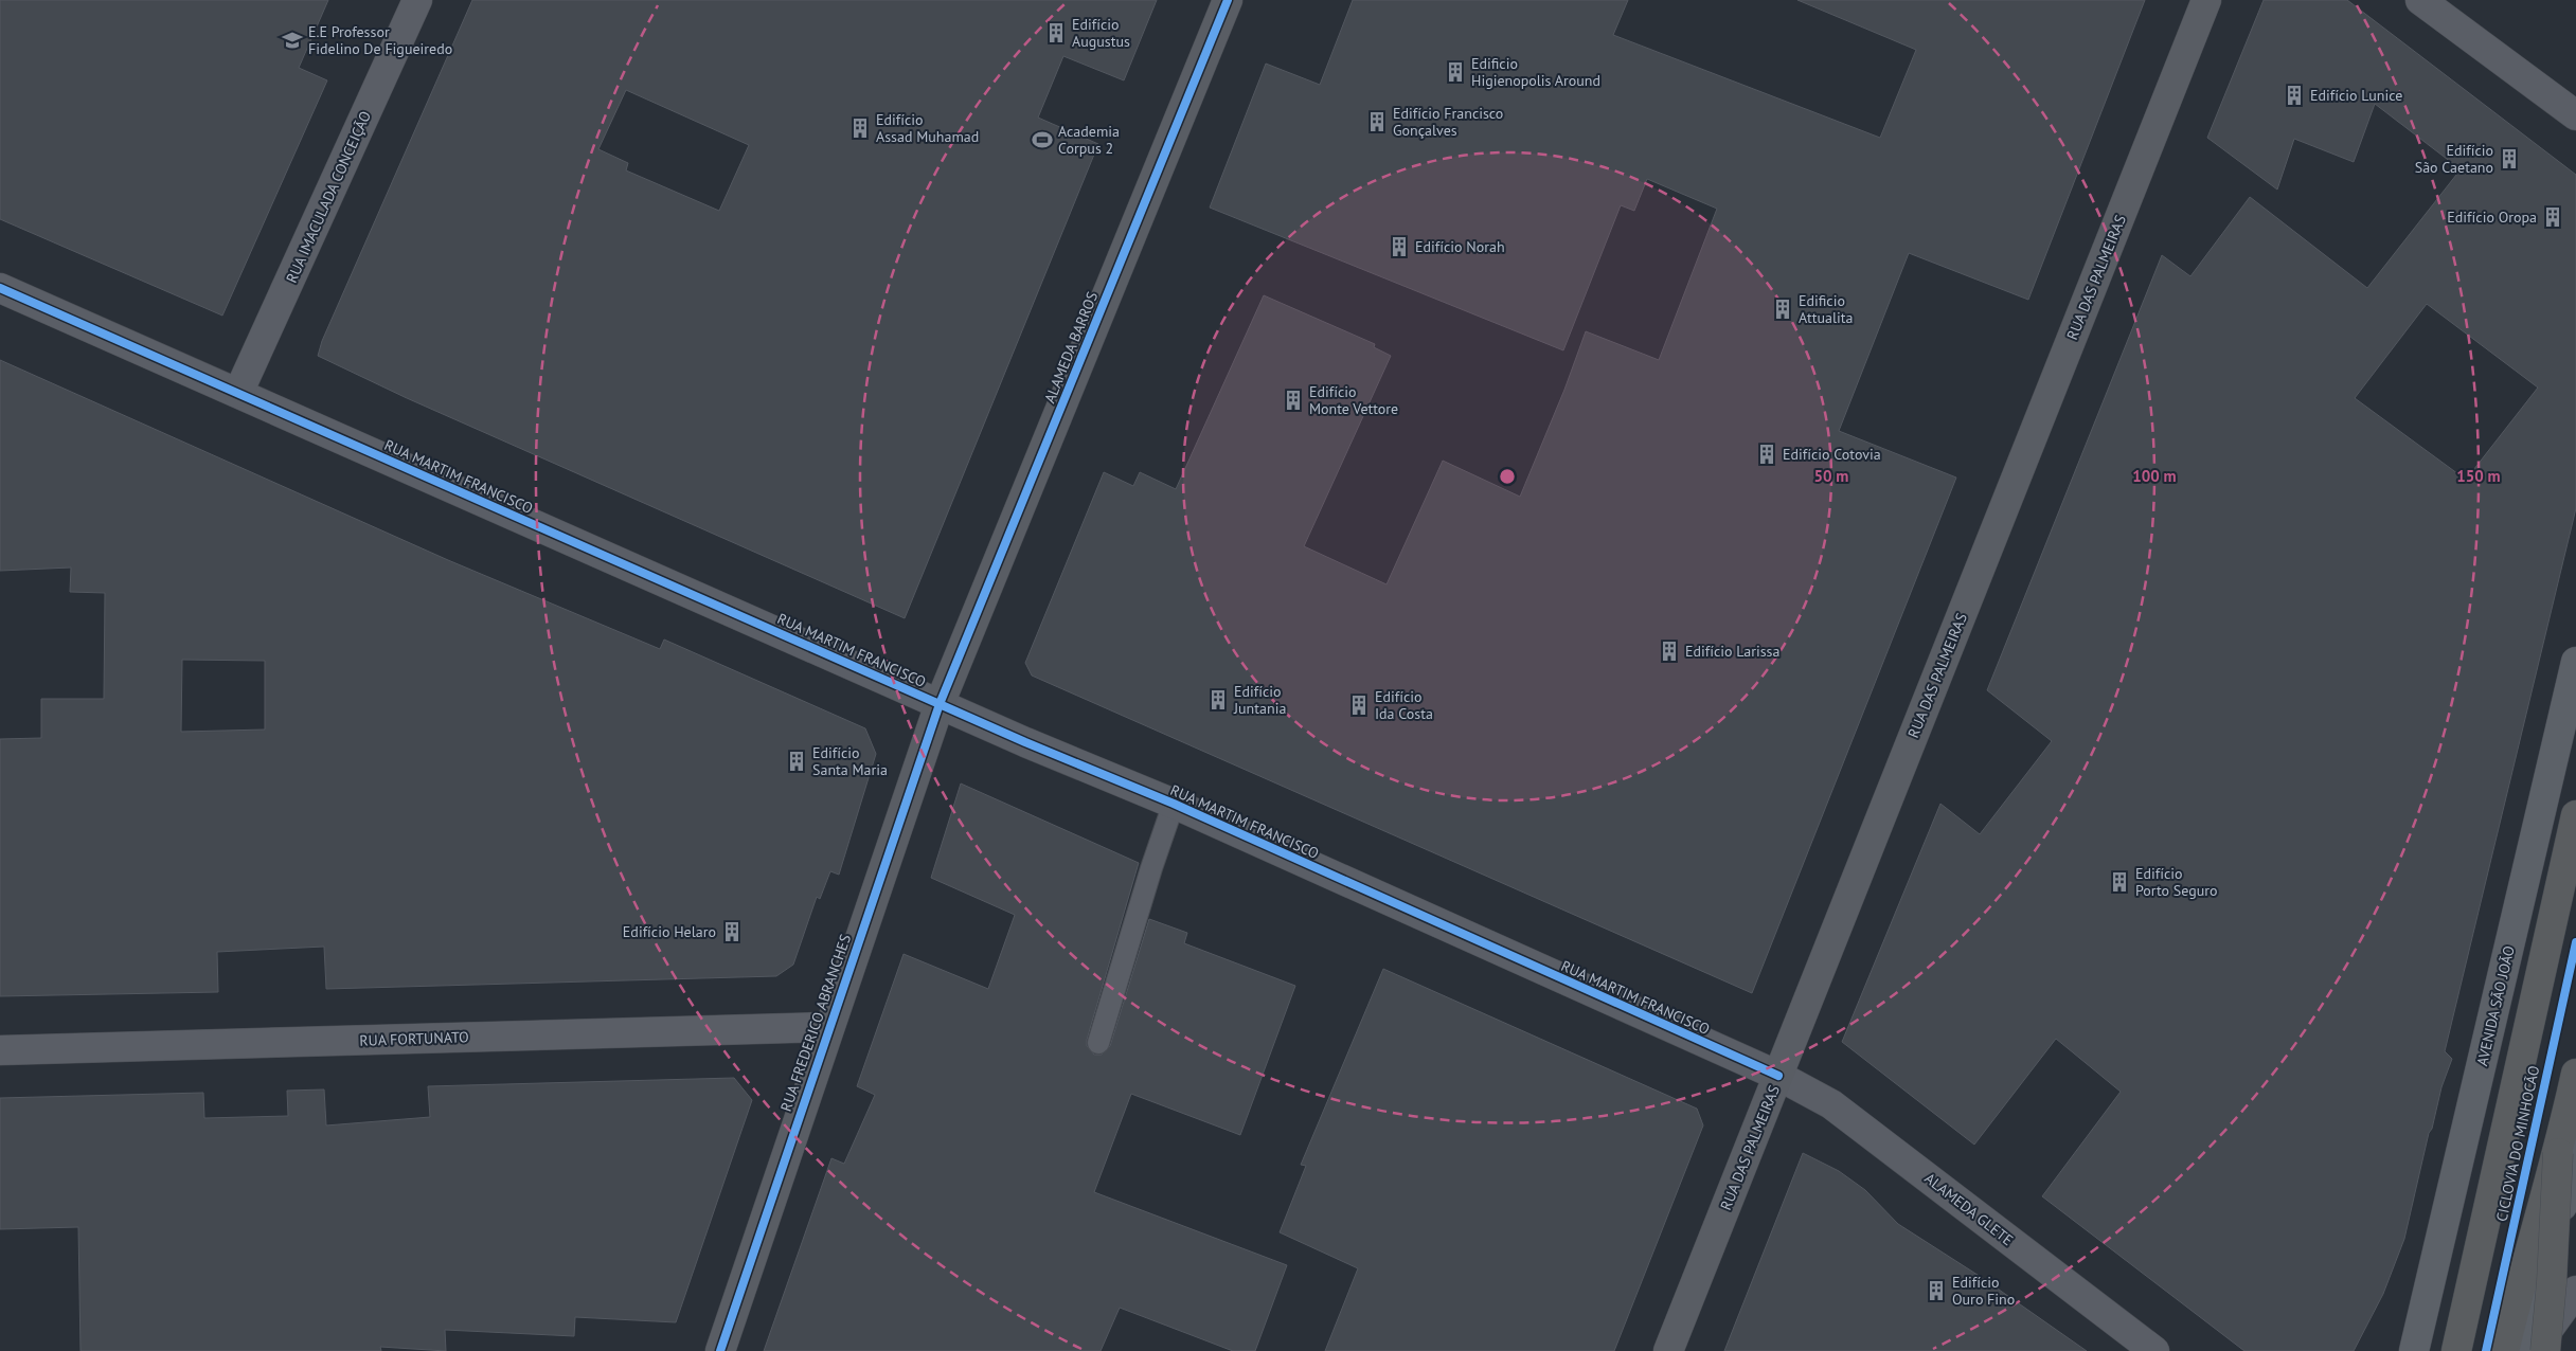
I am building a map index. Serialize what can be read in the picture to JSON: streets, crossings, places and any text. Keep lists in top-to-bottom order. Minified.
{"streets":{"main road":["AVENIDA SÃO JOÃO"],"street":["RUA IMACULADA CONCEIÇÃO","RUA DAS PALMEIRAS","ALAMEDA BARROS","RUA MARTIM FRANCISCO","RUA FREDERICO ABRANCHES","RUA FORTUNATO","ALAMEDA GLETE"],"cycle path":["CICLOVIA DO MINHOCÃO"]},"crossings":[["RUA IMACULADA CONCEIÇÃO","RUA MARTIM FRANCISCO"],["RUA DAS PALMEIRAS","RUA MARTIM FRANCISCO"],["RUA DAS PALMEIRAS","ALAMEDA GLETE"],["ALAMEDA BARROS","RUA MARTIM FRANCISCO"],["ALAMEDA BARROS","RUA FREDERICO ABRANCHES"],["RUA MARTIM FRANCISCO","RUA FREDERICO ABRANCHES"],["RUA MARTIM FRANCISCO","ALAMEDA GLETE"],["RUA FREDERICO ABRANCHES","RUA FORTUNATO"]],"places":{"building":["Edifício Augustus","Edificio Higienopolis Around","Edifício Lunice","Edifício Francisco Gonçalves","Edifício Assad Muhamad","Edifício São Caetano","Edifício Oropa","Edifício Norah","Edificio Attualita","Edifício Monte Vettore","Edifício Cotovia","Edifício Larissa","Edifício Juntania","Edifício Ida Costa","Edifício Santa Maria","Edifício Porto Seguro","Edifício Helaro","Edifício Ouro Fino"],"school or university":["E.E Professor Fidelino De Figueiredo"],"sports":["Academia Corpus 2"]},"rings":["50 m","100 m","150 m"]}
